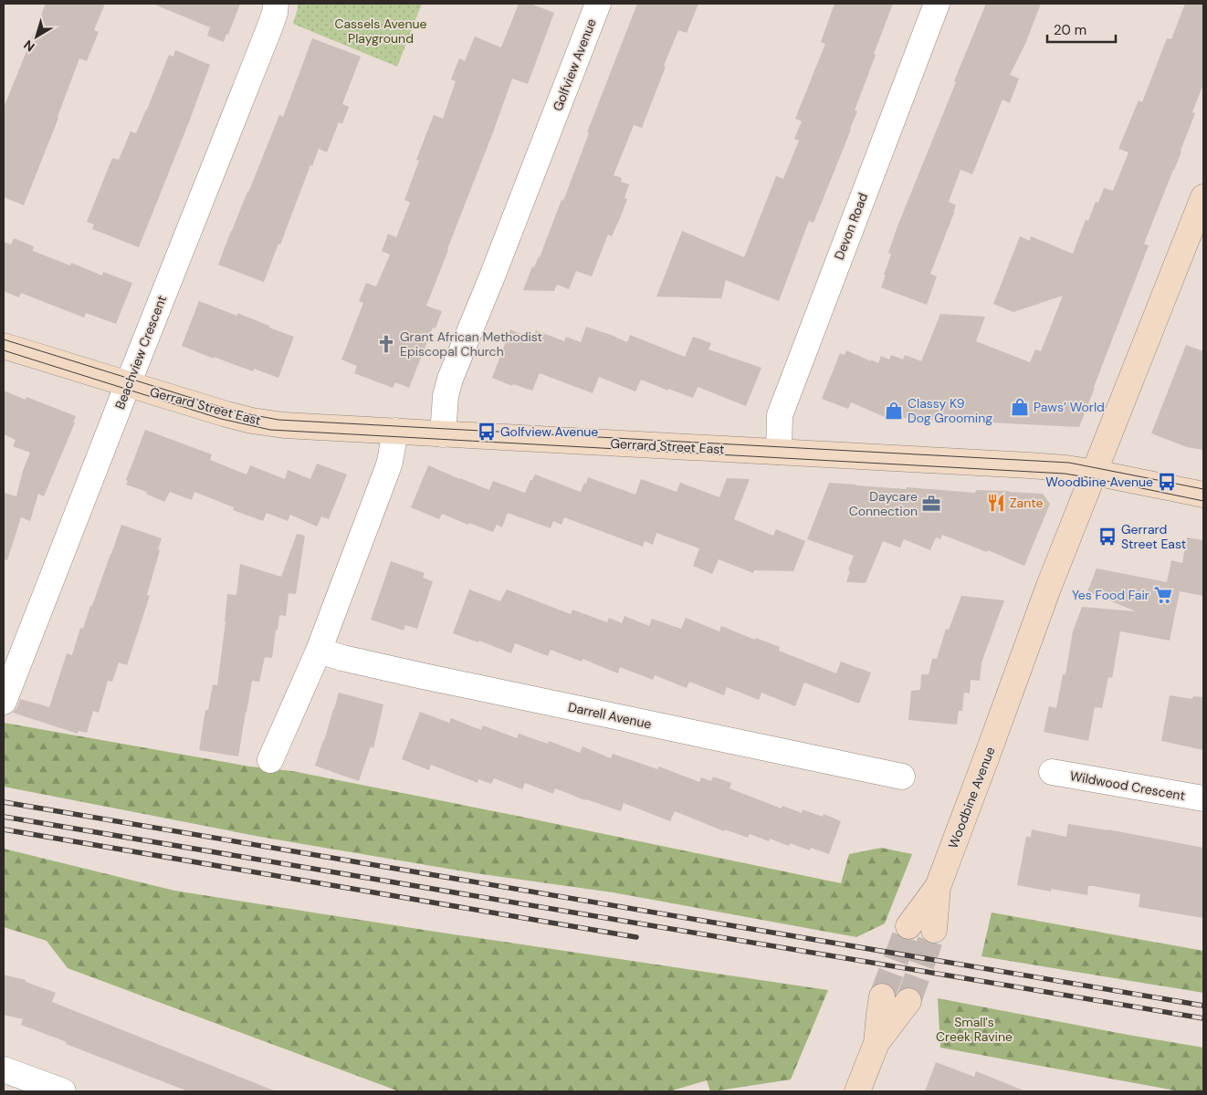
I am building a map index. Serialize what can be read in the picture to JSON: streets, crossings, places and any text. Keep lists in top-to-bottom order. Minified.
{"streets":{"main road":["Gerrard Street East","Woodbine Avenue"],"street":["Golfview Avenue","Devon Road","Beachview Crescent","Darrell Avenue","Wildwood Crescent"]},"crossings":[["Golfview Avenue","Gerrard Street East"],["Devon Road","Gerrard Street East"],["Beachview Crescent","Gerrard Street East"],["Gerrard Street East","Woodbine Avenue"]],"parks":["Cassels Avenue Playground","Small's Creek Ravine"],"places":{"church":["Grant African Methodist Episcopal Church"],"shop":["Paws’ World","Classy K9 Dog Grooming"],"bus stop":["Golfview Avenue","Woodbine Avenue","Gerrard Street East"],"restaurant":["Zante"],"office":["Daycare Connection"],"supermarket":["Yes Food Fair"]},"scale_bar":"20 m","north":"bottom left"}
